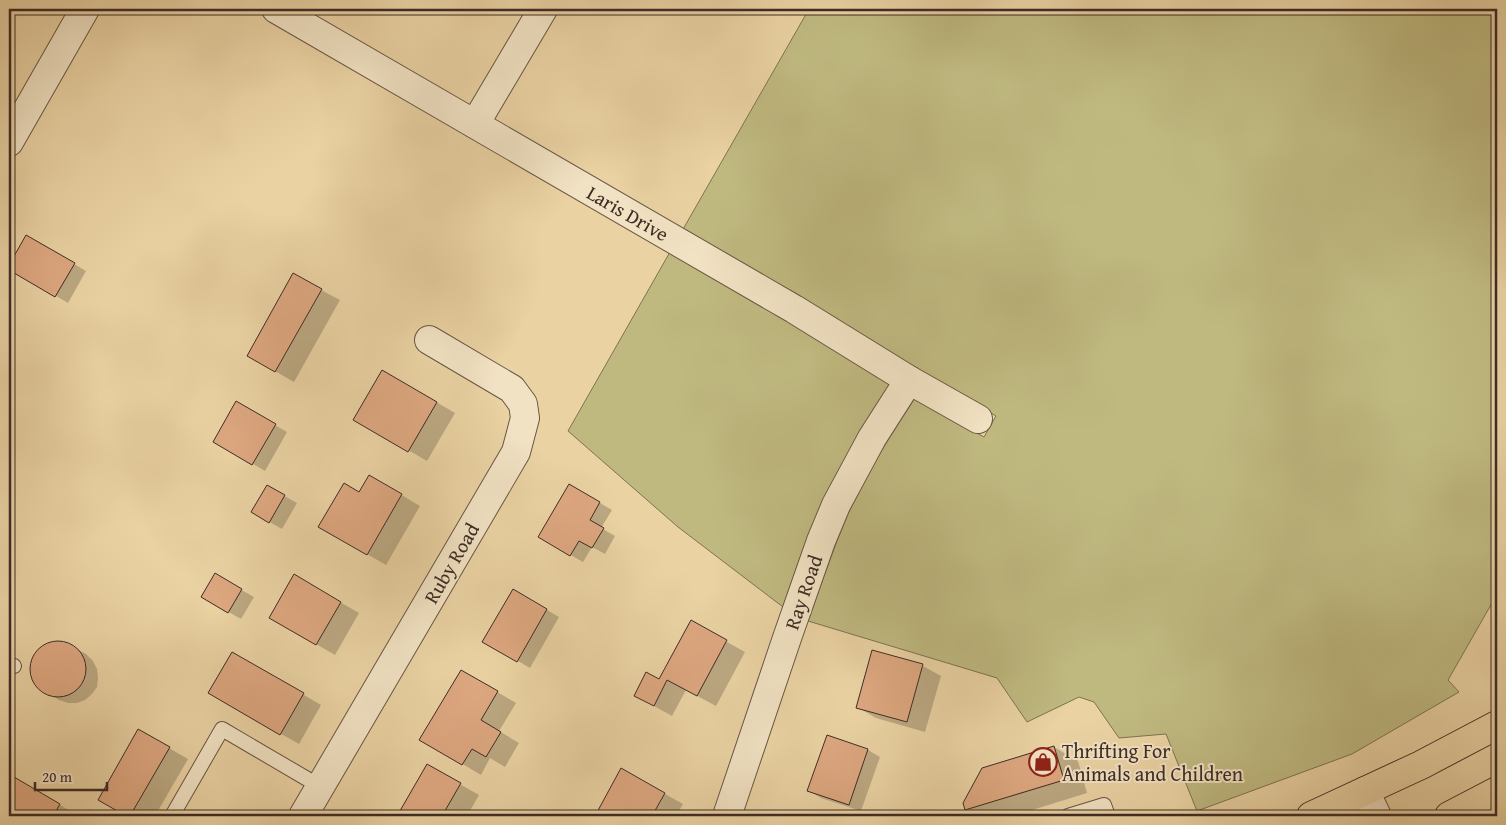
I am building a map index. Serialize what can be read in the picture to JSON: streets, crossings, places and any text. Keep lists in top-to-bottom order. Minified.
{"streets":{"street":["Laris Drive","Ruby Road","Ray Road"]},"crossings":[["Laris Drive","Ray Road"]],"places":{"shop":["Thrifting For Animals and Children"]},"scale_bar":"20 m"}
